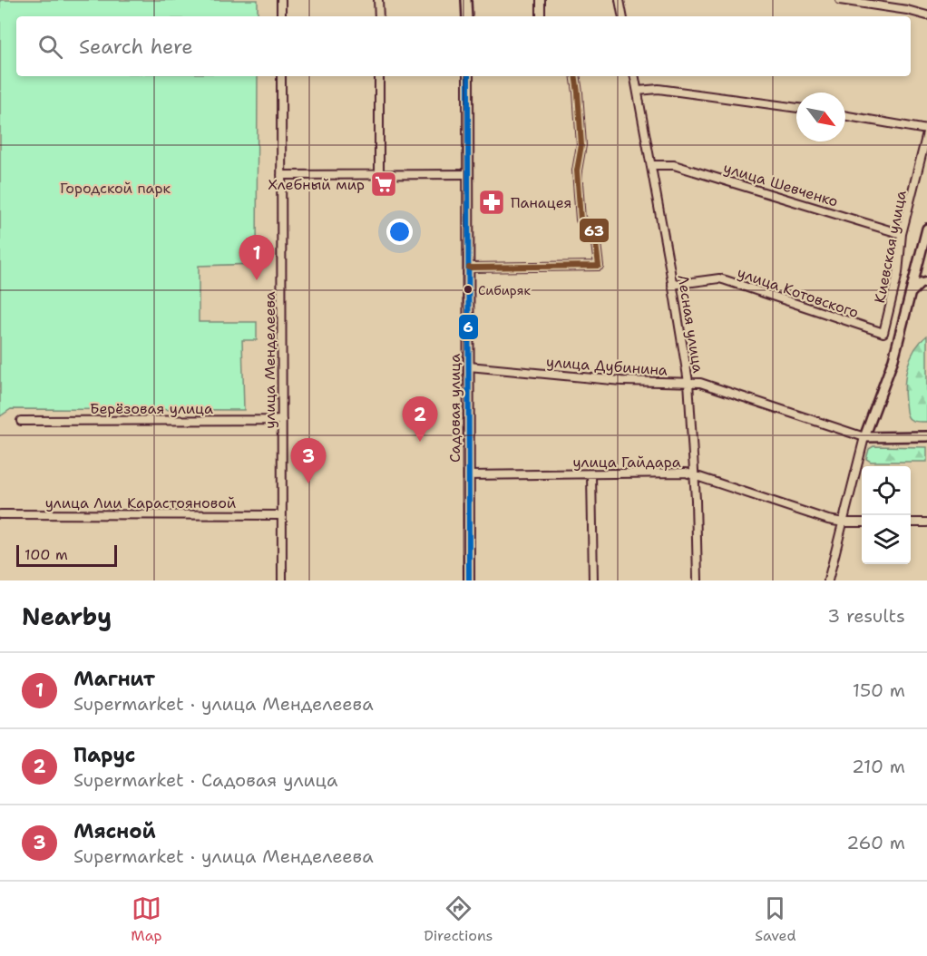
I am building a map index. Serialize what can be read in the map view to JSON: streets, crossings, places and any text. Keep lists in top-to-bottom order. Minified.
{"streets":{"street":["улица Шевченко","Киевская улица","улица Котовского","Лесная улица","улица Менделеева","улица Дубинина","Берёзовая улица","Садовая улица","улица Гайдара","улица Лии Карастояновой"]},"crossings":[["улица Шевченко","Киевская улица"],["улица Шевченко","Лесная улица"],["Киевская улица","улица Котовского"],["улица Котовского","Лесная улица"],["Лесная улица","улица Дубинина"],["Лесная улица","улица Гайдара"],["улица Менделеева","Берёзовая улица"],["улица Менделеева","улица Лии Карастояновой"],["улица Дубинина","Садовая улица"],["Садовая улица","улица Гайдара"]],"parks":["Городской парк"],"places":{"supermarket":["Хлебный мир"],"pharmacy":["Панацея"],"other":["Сибиряк"]},"lines":["transit line 6","transit line 63"],"scale_bar":"100 m","north":"bottom right","page":{"search":"Search here","pins":["1","2","3"],"scale":"100 m","heading":["Nearby","3 results"],"list":[{"mark":"1","name":"Магнит","note":"Supermarket · улица Менделеева","value":"150 m"},{"mark":"2","name":"Парус","note":"Supermarket · Садовая улица","value":"210 m"},{"mark":"3","name":"Мясной","note":"Supermarket · улица Менделеева","value":"260 m"}],"nav":["Map","Directions","Saved"]}}
